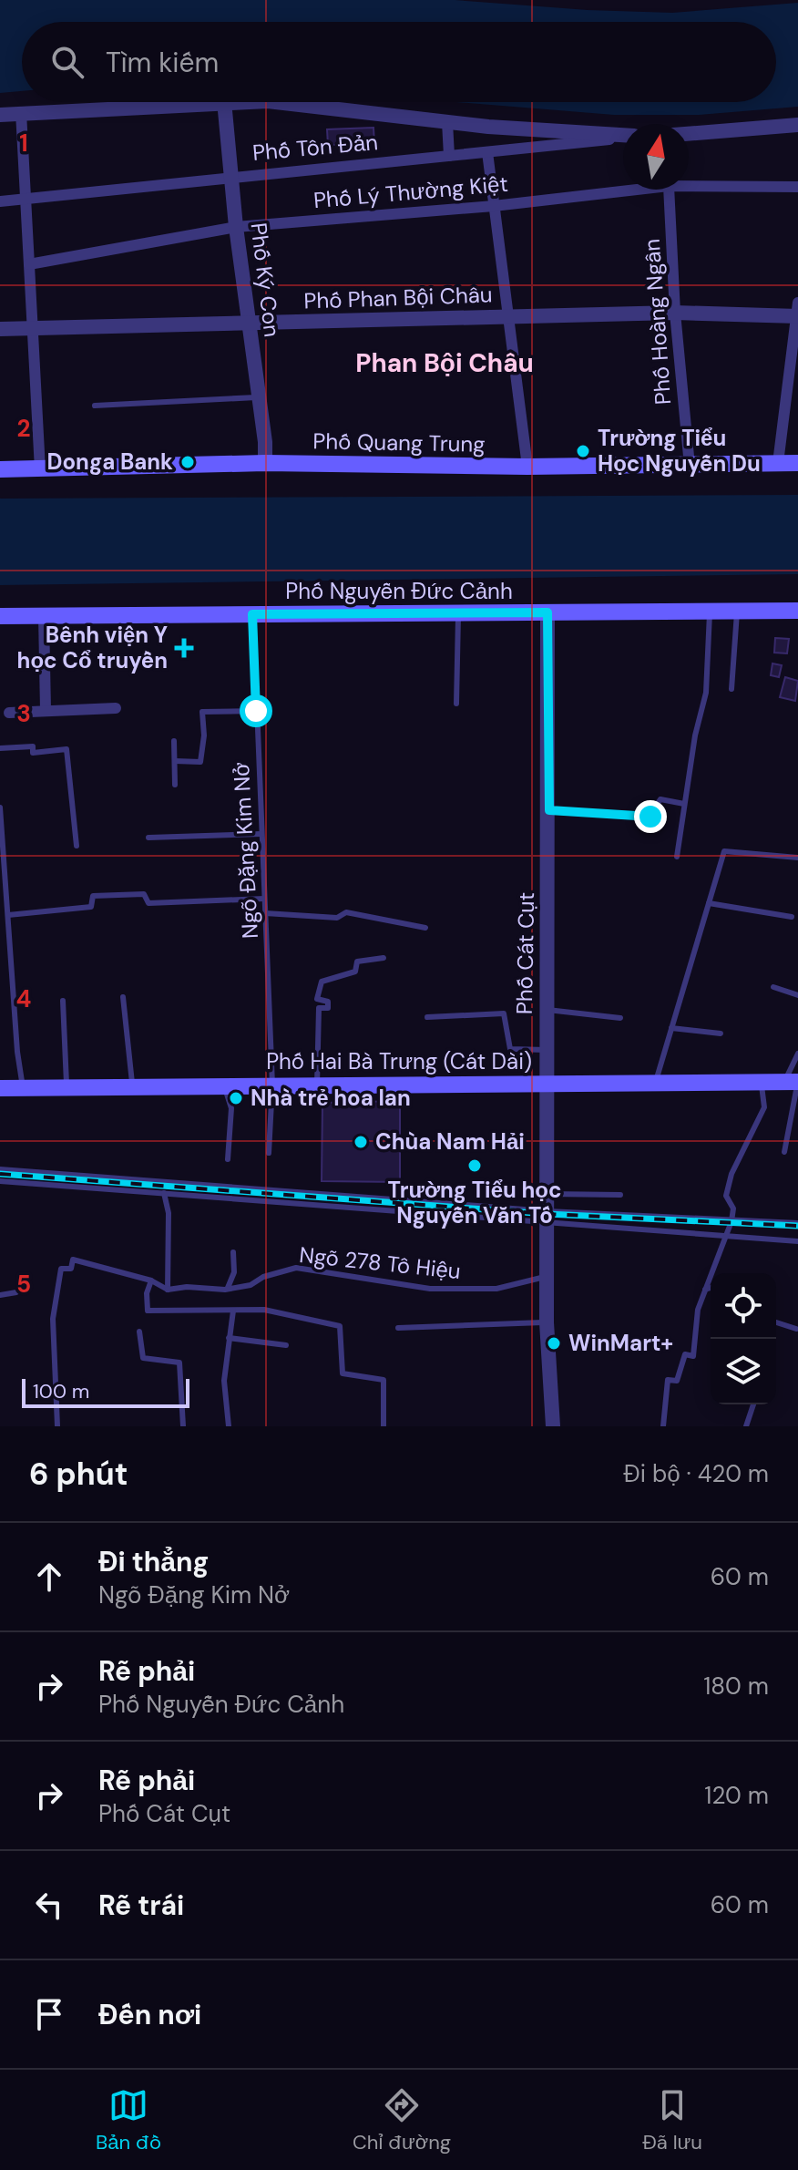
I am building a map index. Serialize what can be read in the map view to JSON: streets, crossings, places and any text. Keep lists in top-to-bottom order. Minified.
{"streets":{"main road":["Phố Quang Trung","Phố Nguyễn Đức Cảnh","Phố Hai Bà Trưng (Cát Dài)"],"street":["Phố Tôn Đản","Phố Lý Thường Kiệt","Phố Ký Con","Phố Phan Bội Châu","Phố Hoàng Ngân","Phố Cát Cụt"],"lane":["Ngõ Đặng Kim Nở","Ngõ 278 Tô Hiệu"]},"crossings":[["Phố Tôn Đản","Phố Ký Con"],["Phố Lý Thường Kiệt","Phố Ký Con"],["Phố Ký Con","Phố Phan Bội Châu"],["Phố Ký Con","Phố Quang Trung"],["Phố Phan Bội Châu","Phố Hoàng Ngân"],["Phố Hoàng Ngân","Phố Quang Trung"],["Phố Nguyễn Đức Cảnh","Ngõ Đặng Kim Nở"],["Phố Nguyễn Đức Cảnh","Phố Cát Cụt"],["Ngõ Đặng Kim Nở","Phố Hai Bà Trưng (Cát Dài)"],["Phố Cát Cụt","Phố Hai Bà Trưng (Cát Dài)"],["Phố Cát Cụt","Ngõ 278 Tô Hiệu"]],"districts":["Phan Bội Châu"],"places":{"other":["Trường Tiểu Học Nguyễn Du","Donga Bank","Nhà trẻ hoa lan","Chùa Nam Hải","Trường Tiểu học Nguyễn Văn Tố","WinMart+"],"health":["Bênh viện Y học Cổ truyền"]},"scale_bar":"100 m","north":"top","page":{"search":"Tìm kiếm","scale":"100 m","heading":["6 phút","Đi bộ · 420 m"],"list":[["Đi thẳng","Ngõ Đặng Kim Nở","60 m"],["Rẽ phải","Phố Nguyễn Đức Cảnh","180 m"],["Rẽ phải","Phố Cát Cụt","120 m"],["Rẽ trái","60 m"],"Đến nơi"],"nav":["Bản đồ","Chỉ đường","Đã lưu"]},"grid":{"rows":["1","2","3","4","5"]}}
